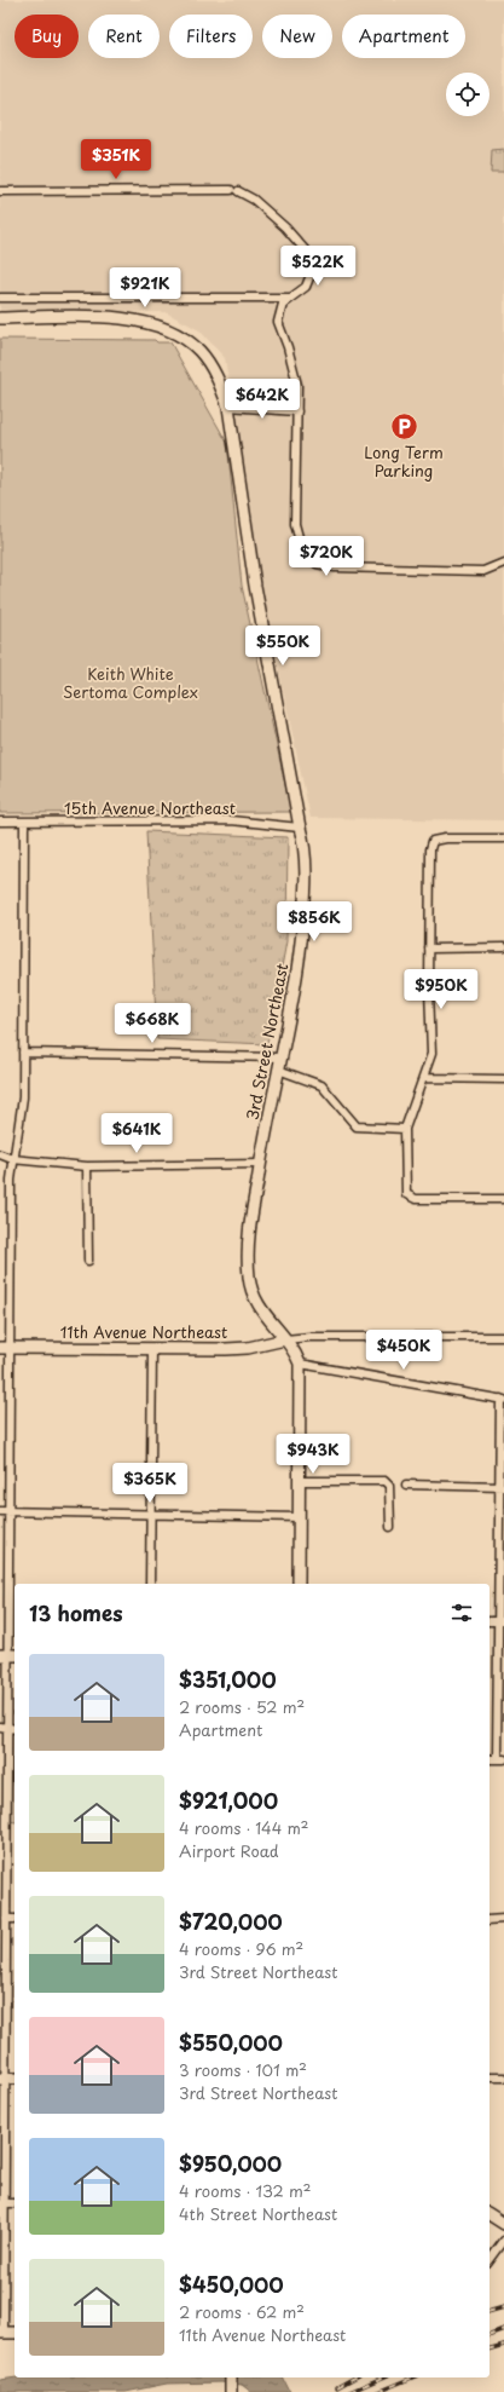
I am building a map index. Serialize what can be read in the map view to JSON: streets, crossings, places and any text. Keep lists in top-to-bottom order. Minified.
{"streets":{"street":["15th Avenue Northeast","3rd Street Northeast","11th Avenue Northeast"]},"crossings":[["15th Avenue Northeast","3rd Street Northeast"],["3rd Street Northeast","11th Avenue Northeast"]],"parks":["Keith White Sertoma Complex"],"places":{"parking":["Long Term Parking"]},"page":{"chip":["Buy","Rent","Filters","New","Apartment"],"price":["$351K","$522K","$921K","$642K","$720K","$550K","$856K","$950K","$668K","$641K","$450K","$943K","$365K"],"heading":"13 homes","list":[{"name":"$351,000","note":"2 rooms · 52 m² · Apartment"},{"name":"$921,000","note":"4 rooms · 144 m² · Airport Road"},{"name":"$720,000","note":"4 rooms · 96 m² · 3rd Street Northeast"},{"name":"$550,000","note":"3 rooms · 101 m² · 3rd Street Northeast"},{"name":"$950,000","note":"4 rooms · 132 m² · 4th Street Northeast"},{"name":"$450,000","note":"2 rooms · 62 m² · 11th Avenue Northeast"}]}}
